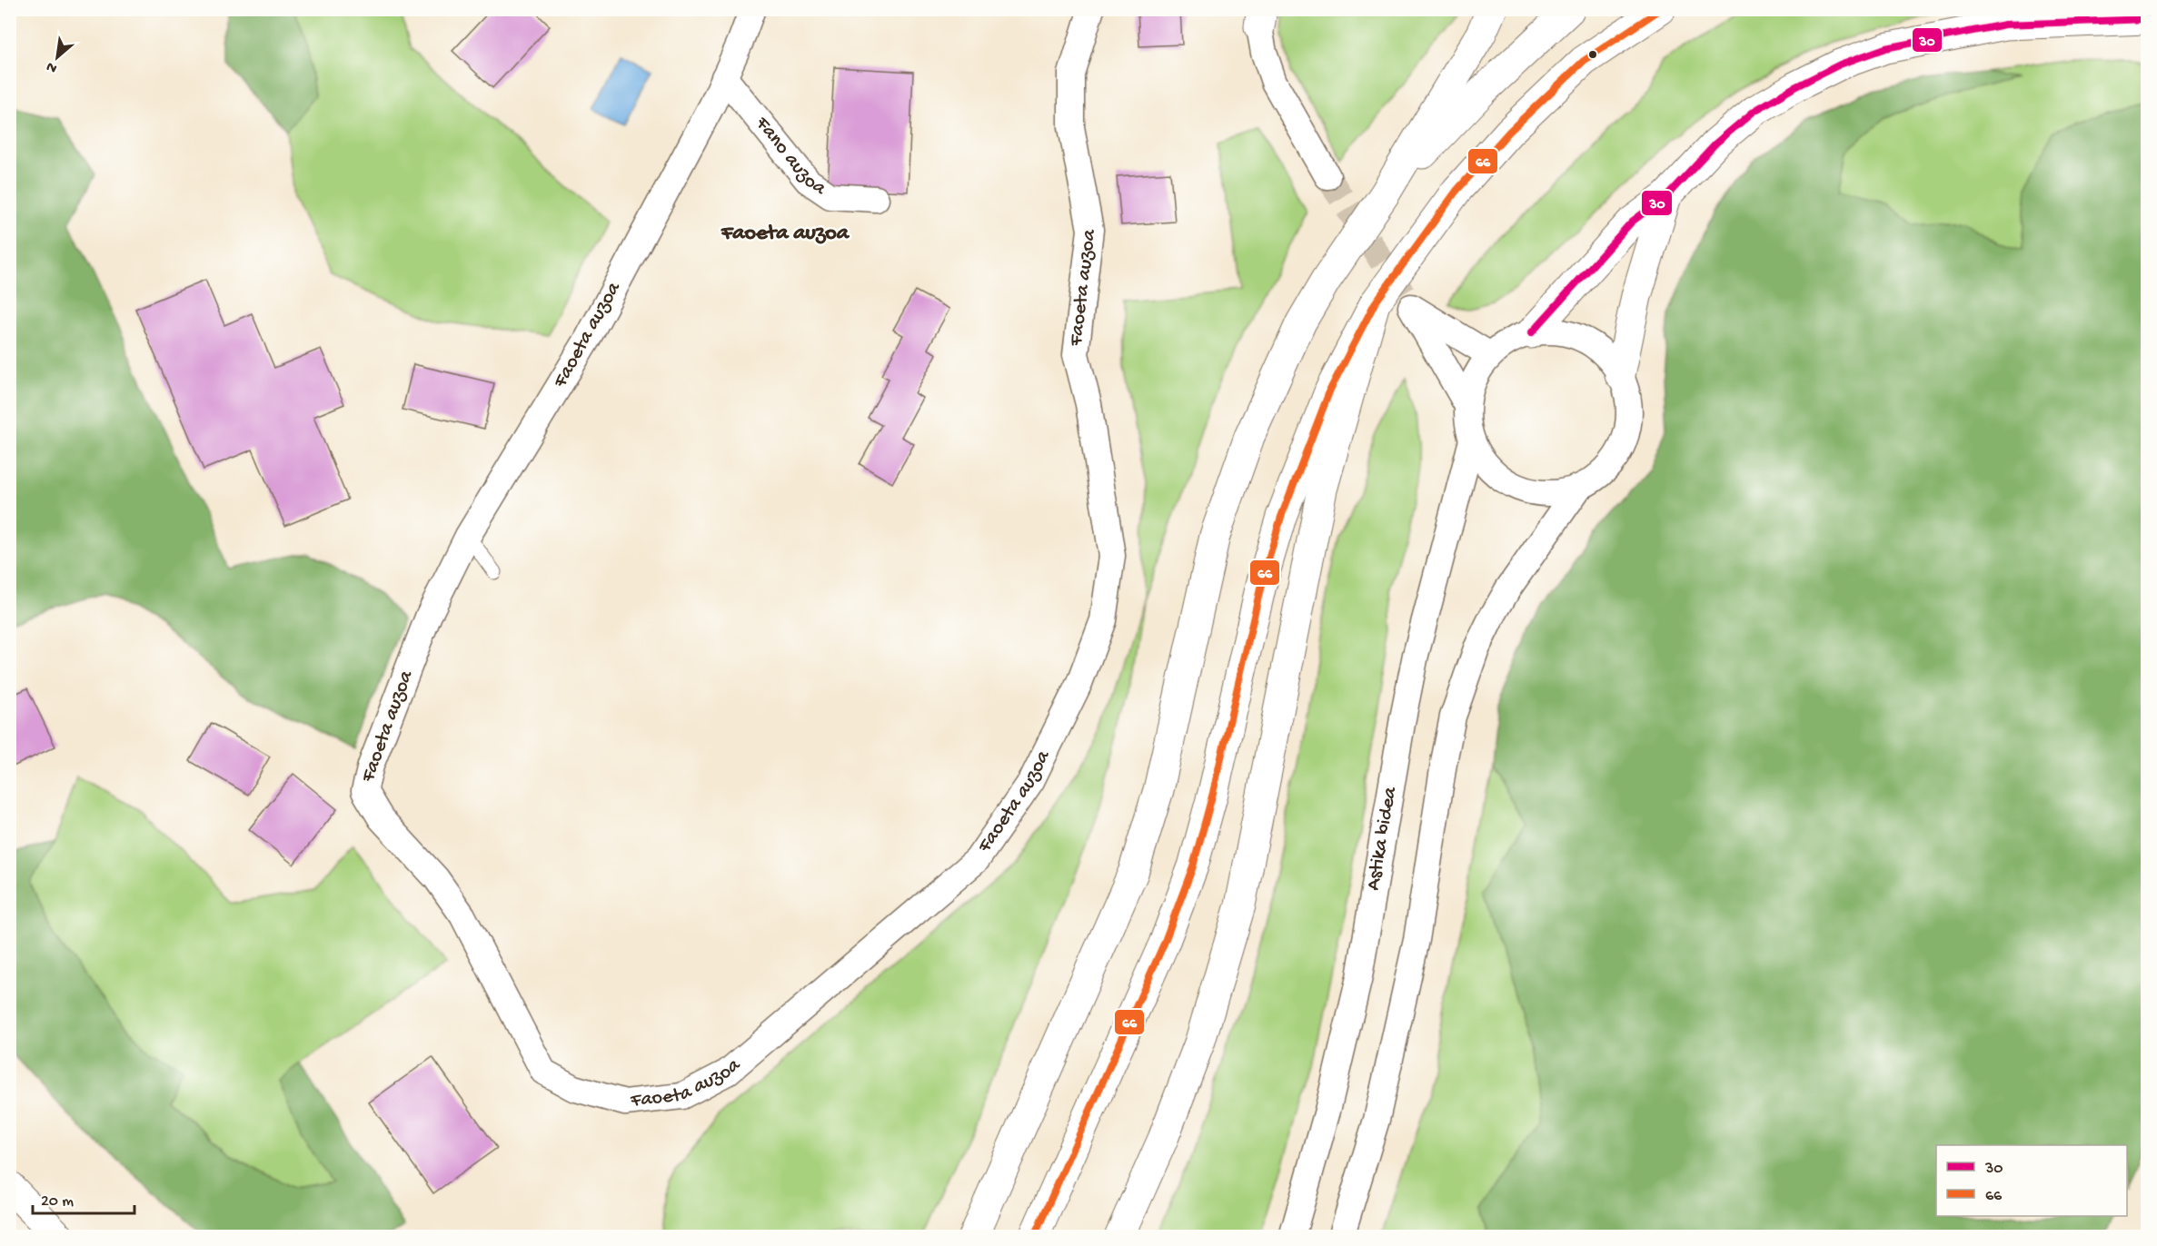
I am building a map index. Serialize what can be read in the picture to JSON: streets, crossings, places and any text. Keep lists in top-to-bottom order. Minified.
{"streets":{"street":["Fano auzoa","Faoeta auzoa","Astika bidea"]},"crossings":[["Fano auzoa","Faoeta auzoa"]],"districts":["Faoeta auzoa"],"lines":["transit line 66","transit line 30"],"legend":["30","66"],"scale_bar":"20 m","north":"bottom left"}
